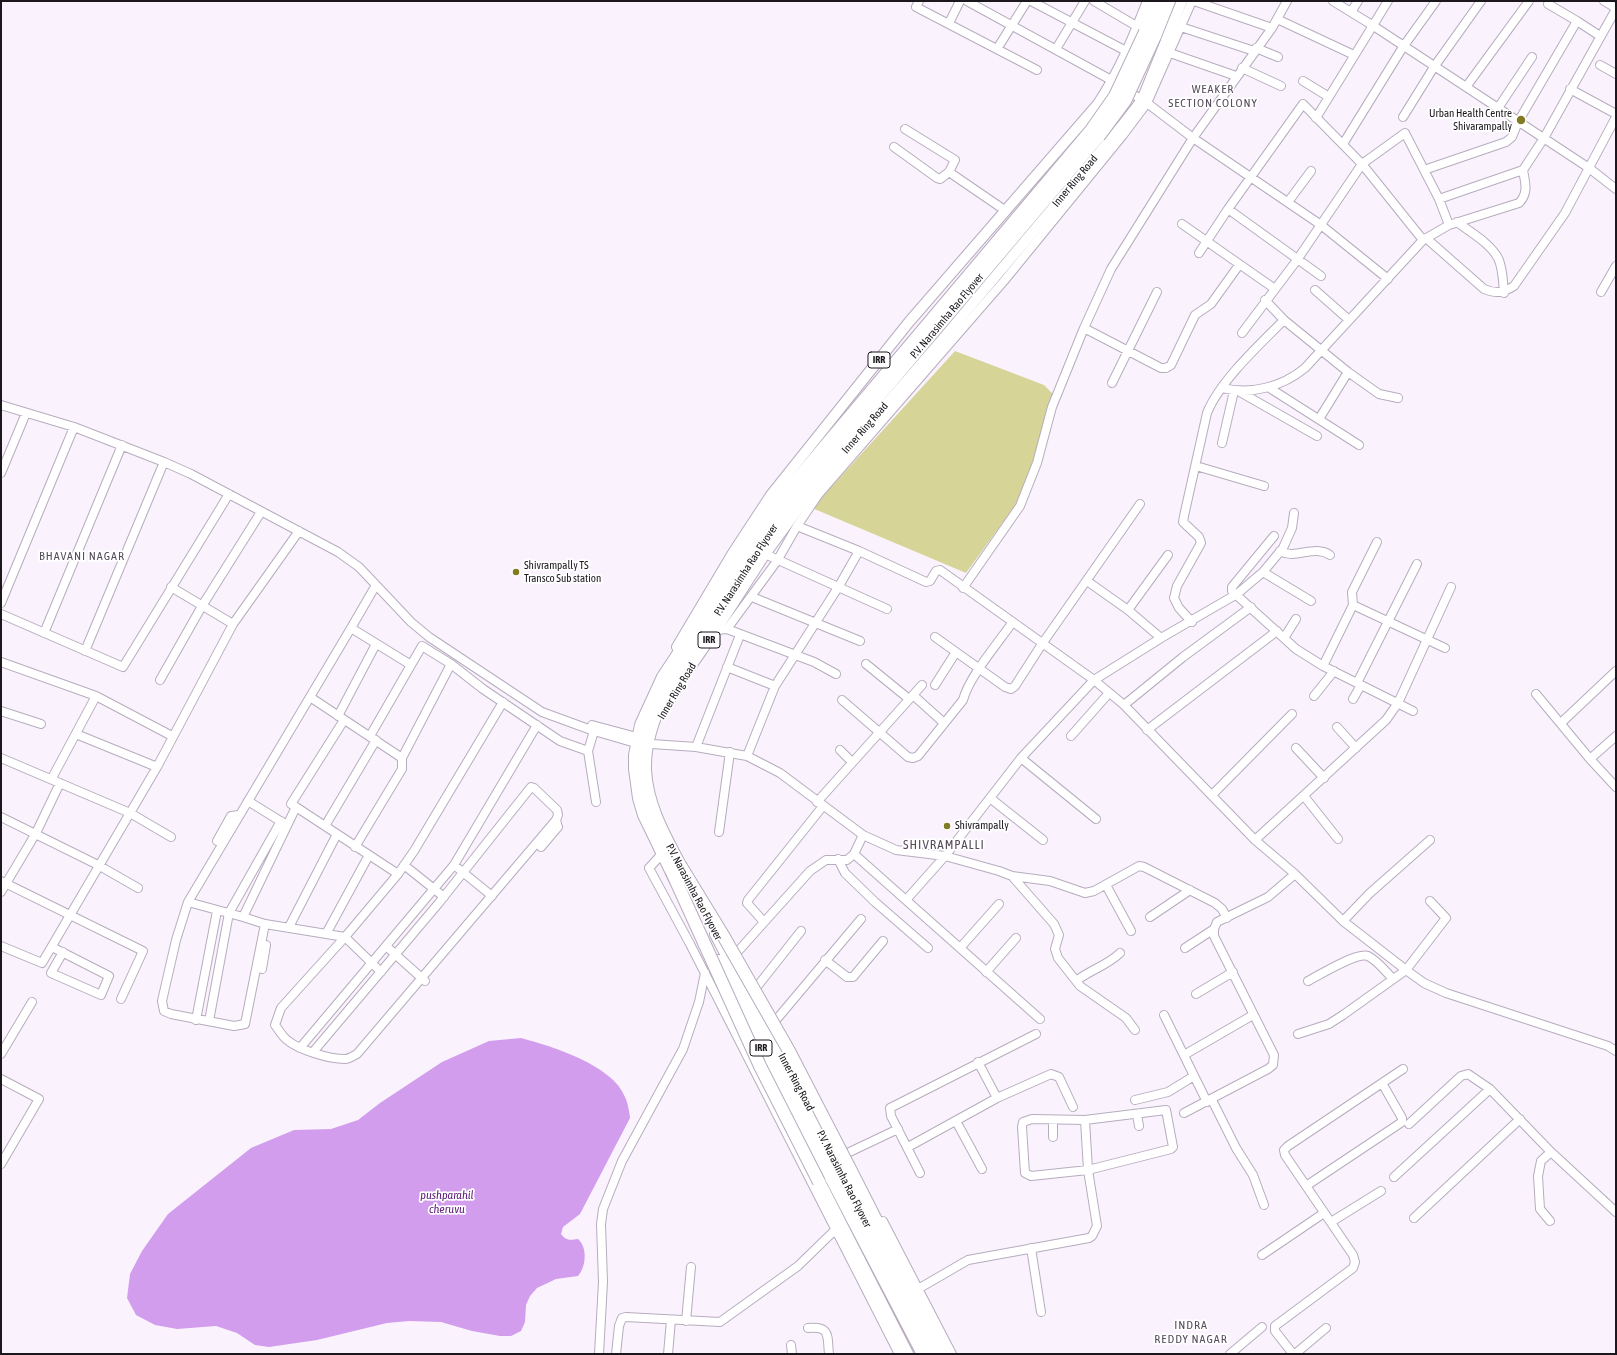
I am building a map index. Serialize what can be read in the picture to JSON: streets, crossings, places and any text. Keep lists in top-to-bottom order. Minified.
{"streets":{"highway":["P.V. Narasimha Rao Flyover"],"main road":["Inner Ring Road","IRR"]},"districts":["WEAKER SECTION COLONY","BHAVANI NAGAR","SHIVRAMPALLI","INDRA REDDY NAGAR"],"water":["pushparahil cheruvu"],"places":["Urban Health Centre Shivarampally","Shivrampally TS Transco Sub station","Shivrampally"]}
